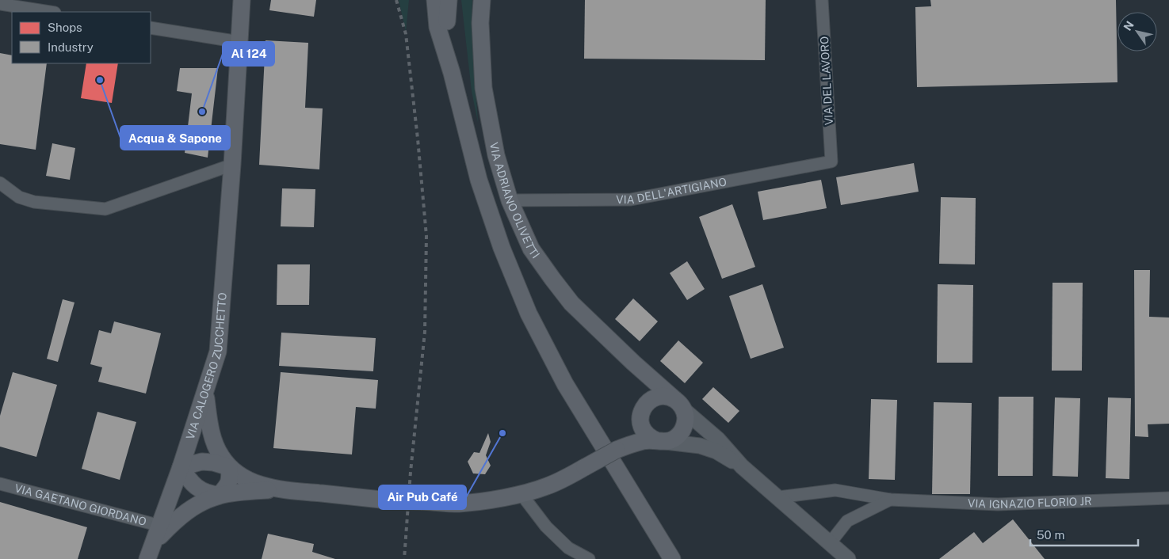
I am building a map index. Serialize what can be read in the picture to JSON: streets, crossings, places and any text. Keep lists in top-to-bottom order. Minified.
{"streets":{"main road":["VIA ADRIANO OLIVETTI","VIA CALOGERO ZUCCHETTO"],"street":["VIA DEL LAVORO","VIA DELL'ARTIGIANO","VIA IGNAZIO FLORIO JR","VIA GAETANO GIORDANO"]},"crossings":[["VIA DEL LAVORO","VIA DELL'ARTIGIANO"],["VIA DELL'ARTIGIANO","VIA ADRIANO OLIVETTI"],["VIA CALOGERO ZUCCHETTO","VIA GAETANO GIORDANO"]],"places":["Acqua & Sapone","Al 124","Air Pub Café"],"legend":["Shops","Industry"],"scale_bar":"50 m","north":"top left"}
